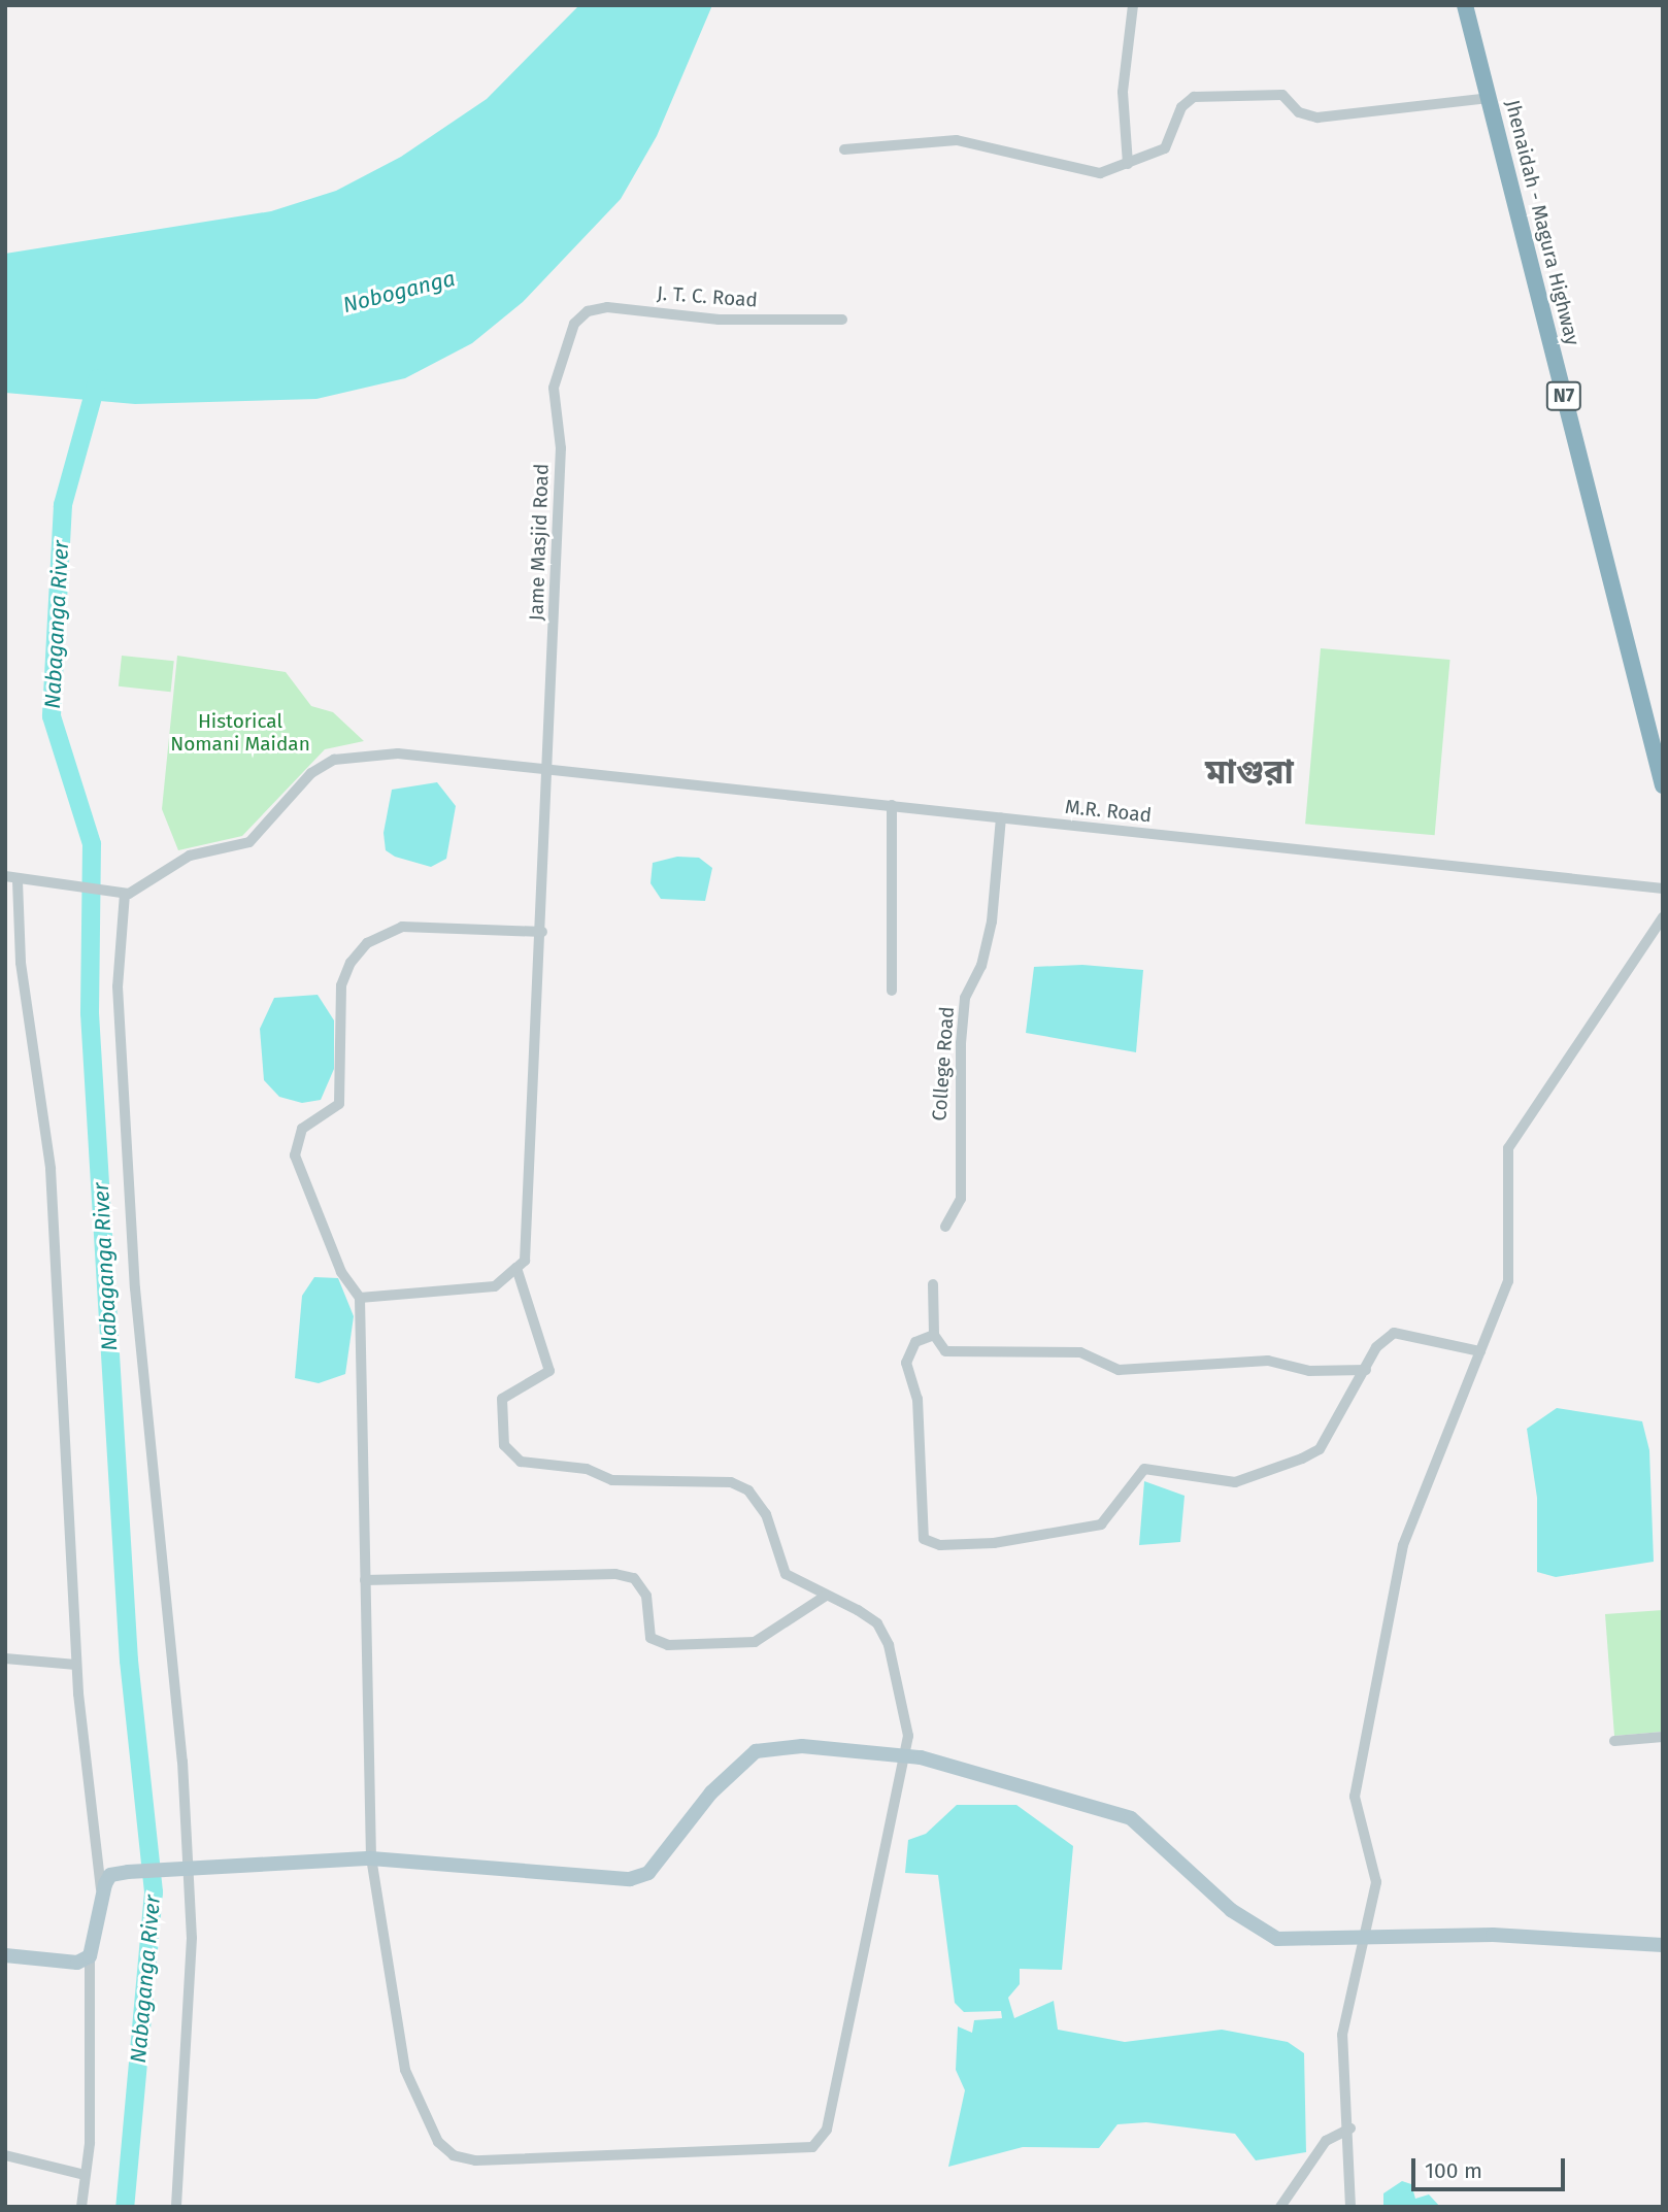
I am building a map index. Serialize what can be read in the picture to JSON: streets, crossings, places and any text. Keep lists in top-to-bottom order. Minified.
{"streets":{"highway":["Jhenaidah - Magura Highway","N7"],"street":["J. T. C. Road","Jame Masjid Road","M.R. Road","College Road"]},"crossings":[["J. T. C. Road","Jame Masjid Road"],["Jame Masjid Road","M.R. Road"],["M.R. Road","College Road"]],"districts":["মাগুরা"],"water":["Noboganga","Nabaganga River"],"parks":["Historical Nomani Maidan"],"scale_bar":"100 m"}
